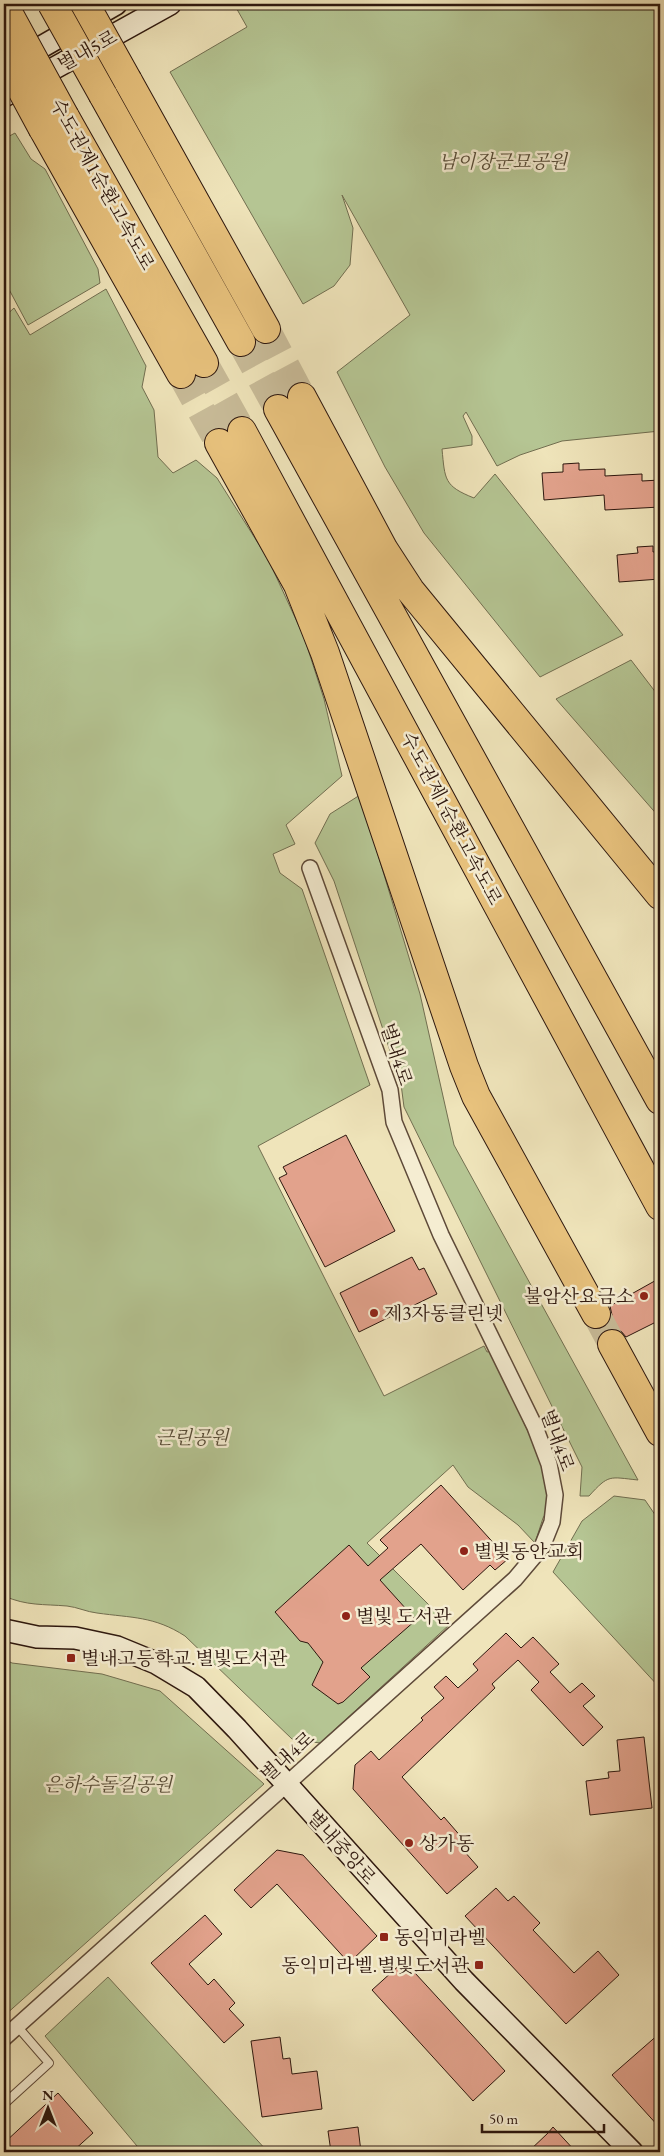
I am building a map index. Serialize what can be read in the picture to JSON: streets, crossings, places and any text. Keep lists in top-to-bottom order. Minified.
{"streets":{"highway":["수도권제1순환고속도로"],"street":["별내5로","별내4로","별내중앙로"]},"crossings":[["별내4로","별내중앙로"]],"parks":["남이장군묘공원","근린공원","은하수돌길공원"],"places":{"other":["불암산요금소","제3자동클린넷","별빛동안교회","별빛 도서관","상가동"],"transit":["별내고등학교.별빛도서관","동익미라벨","동익미라벨.별빛도서관"]},"scale_bar":"50 m","north":"top"}
